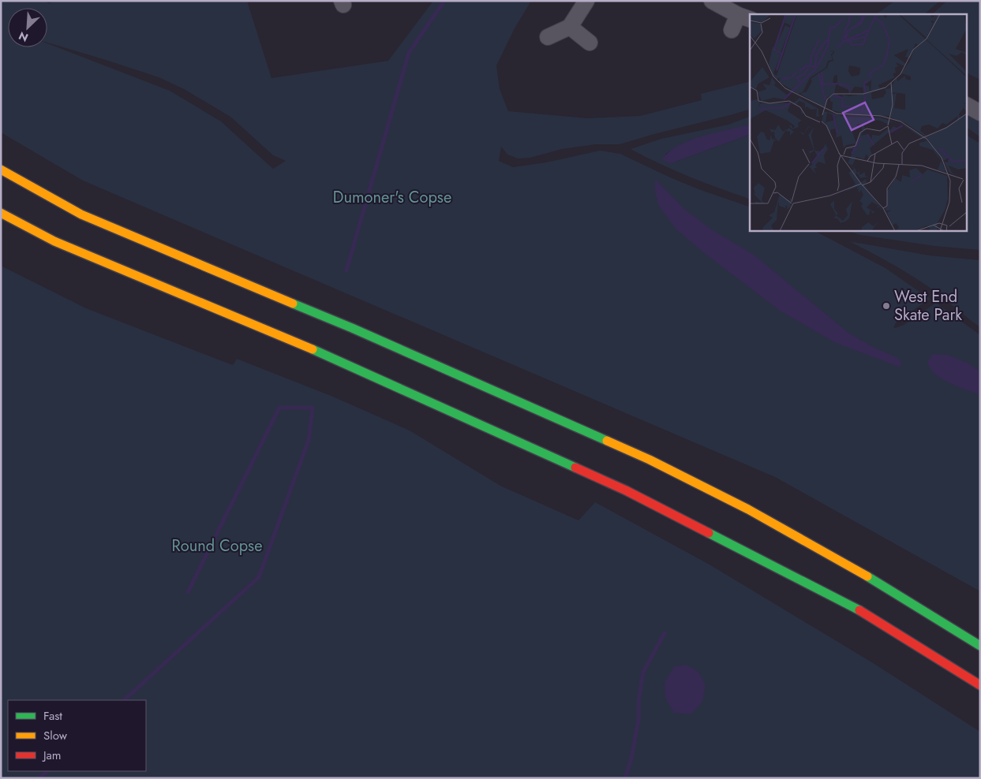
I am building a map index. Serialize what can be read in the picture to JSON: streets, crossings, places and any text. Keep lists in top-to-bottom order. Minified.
{"parks":["Dumoner's Copse","Round Copse"],"places":["West End Skate Park"],"legend":["Fast","Slow","Jam"],"north":"bottom left"}
